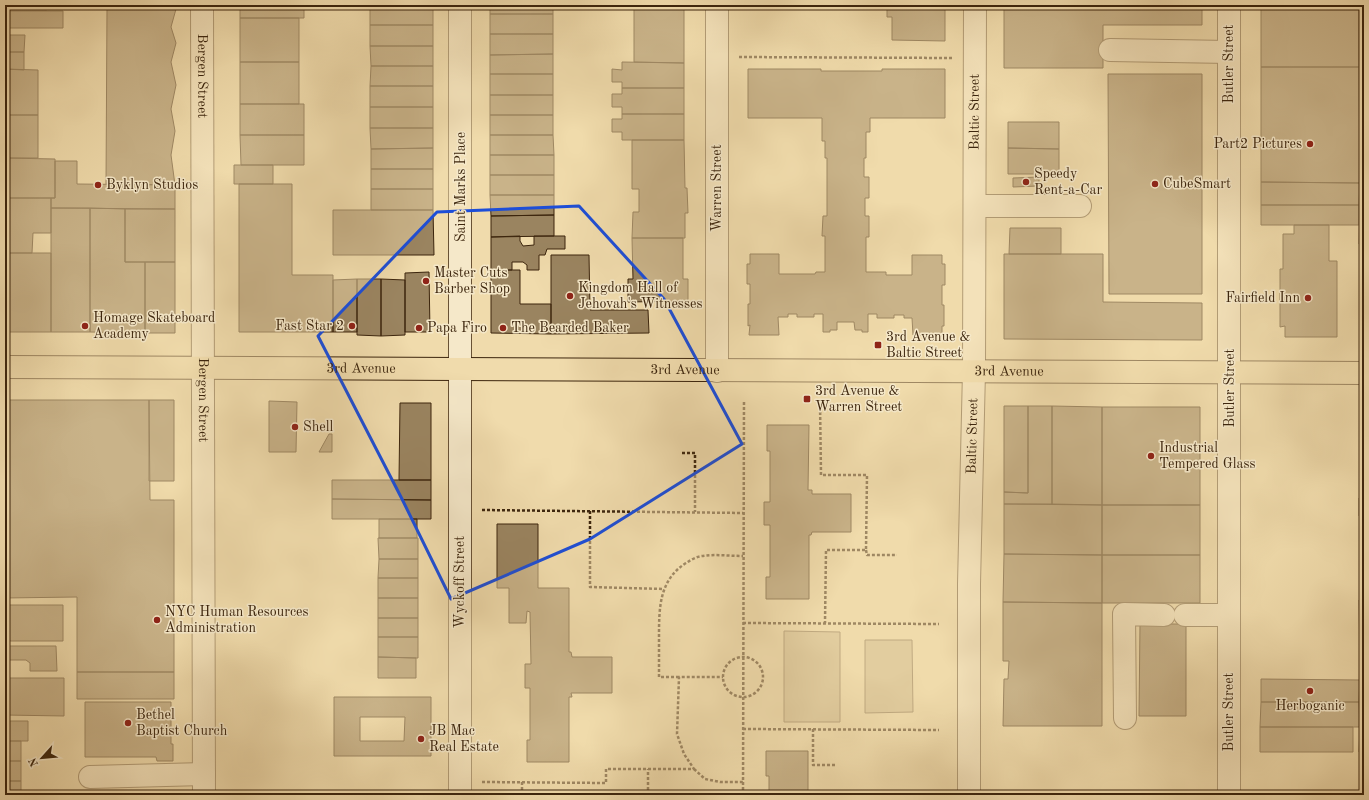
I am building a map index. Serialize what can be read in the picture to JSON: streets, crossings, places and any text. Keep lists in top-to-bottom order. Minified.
{"streets":{"main road":["3rd Avenue"],"street":["Butler Street","Bergen Street","Baltic Street","Saint Marks Place","Warren Street","Wyckoff Street"]},"crossings":[["Butler Street","3rd Avenue"],["Bergen Street","3rd Avenue"],["Baltic Street","3rd Avenue"],["Saint Marks Place","3rd Avenue"],["Saint Marks Place","Wyckoff Street"],["Warren Street","3rd Avenue"],["3rd Avenue","Wyckoff Street"]],"places":{"other":["Part2 Pictures","Speedy Rent-a-Car","CubeSmart","Byklyn Studios","Master Cuts Barber Shop","Kingdom Hall of Jehovah's Witnesses","Fairfield Inn","Homage Skateboard Academy","Fast Star 2","Papa Firo","The Bearded Baker","Shell","Industrial Tempered Glass","NYC Human Resources Administration","Herboganic","Bethel Baptist Church","JB Mac Real Estate"],"transit":["3rd Avenue & Baltic Street","3rd Avenue & Warren Street"]},"north":"bottom left"}
